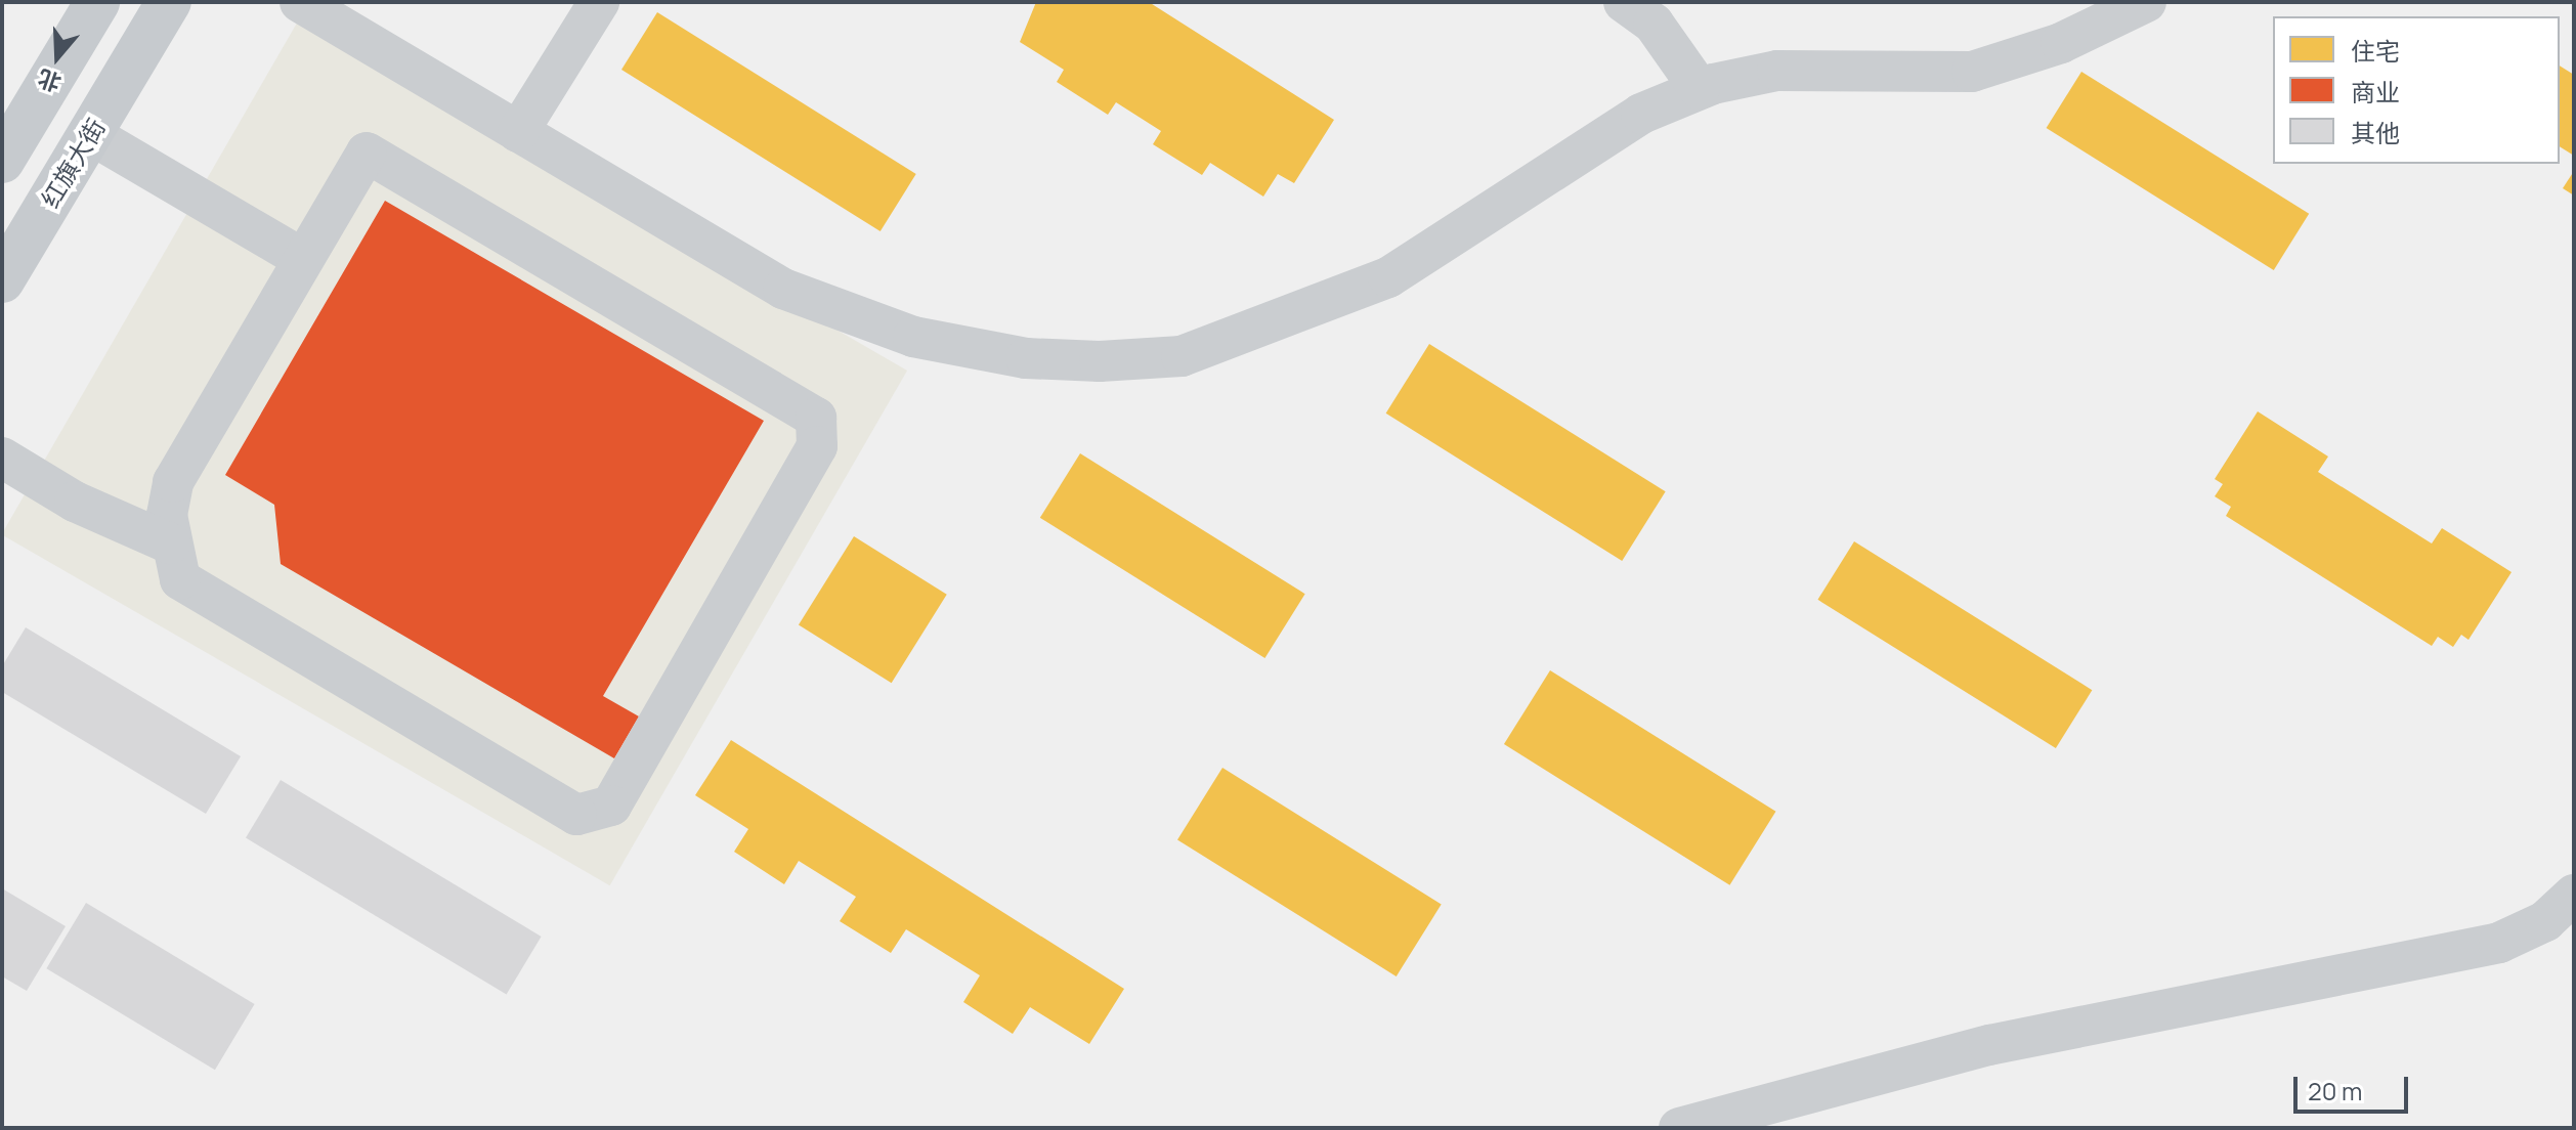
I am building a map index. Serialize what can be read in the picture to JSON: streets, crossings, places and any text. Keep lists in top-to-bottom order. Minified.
{"streets":{"main road":["红旗大街"]},"legend":["住宅","商业","其他"],"scale_bar":"20 m","north":"bottom"}
